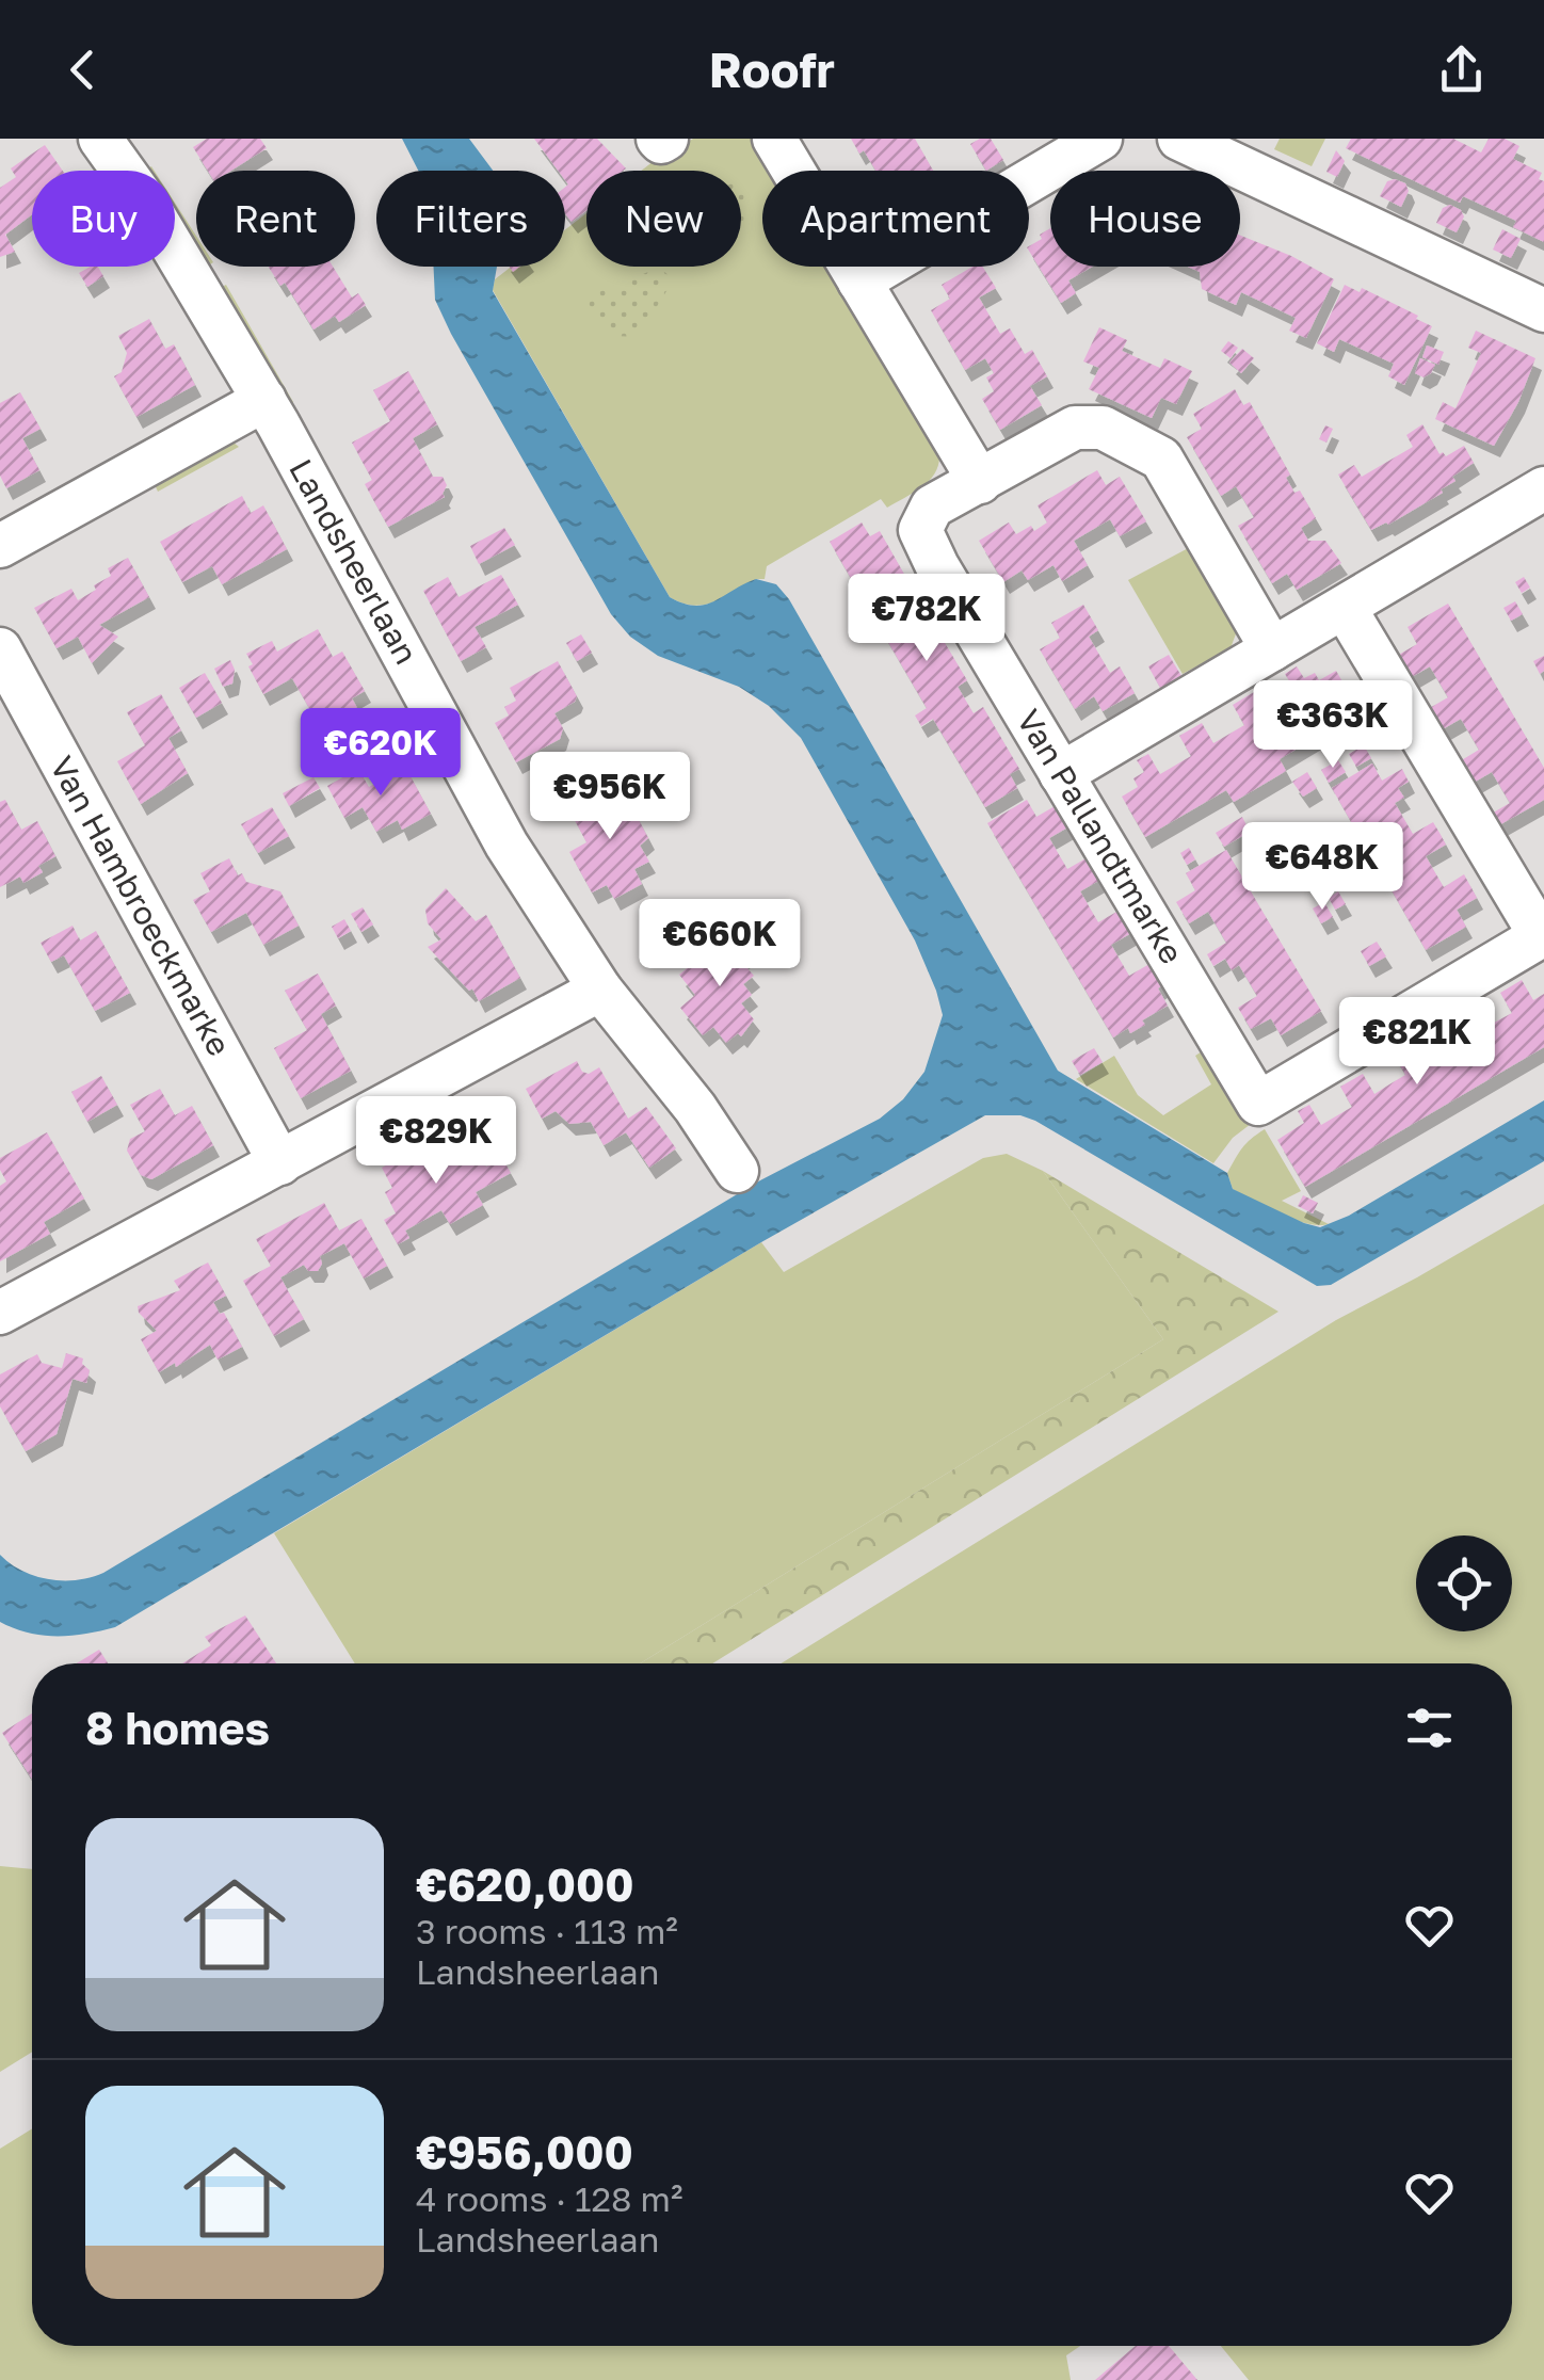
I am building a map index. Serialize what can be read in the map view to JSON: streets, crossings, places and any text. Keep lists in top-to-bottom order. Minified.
{"streets":{"street":["Landsheerlaan","Van Pallandtmarke","Van Hambroeckmarke"]},"page":{"header":"Roofr","chip":["Buy","Rent","Filters","New","Apartment","House"],"price":["€782K","€363K","€620K","€956K","€648K","€660K","€821K","€829K"],"heading":"8 homes","list":[{"name":"€620,000","note":"3 rooms · 113 m² · Landsheerlaan"},{"name":"€956,000","note":"4 rooms · 128 m² · Landsheerlaan"}]}}
